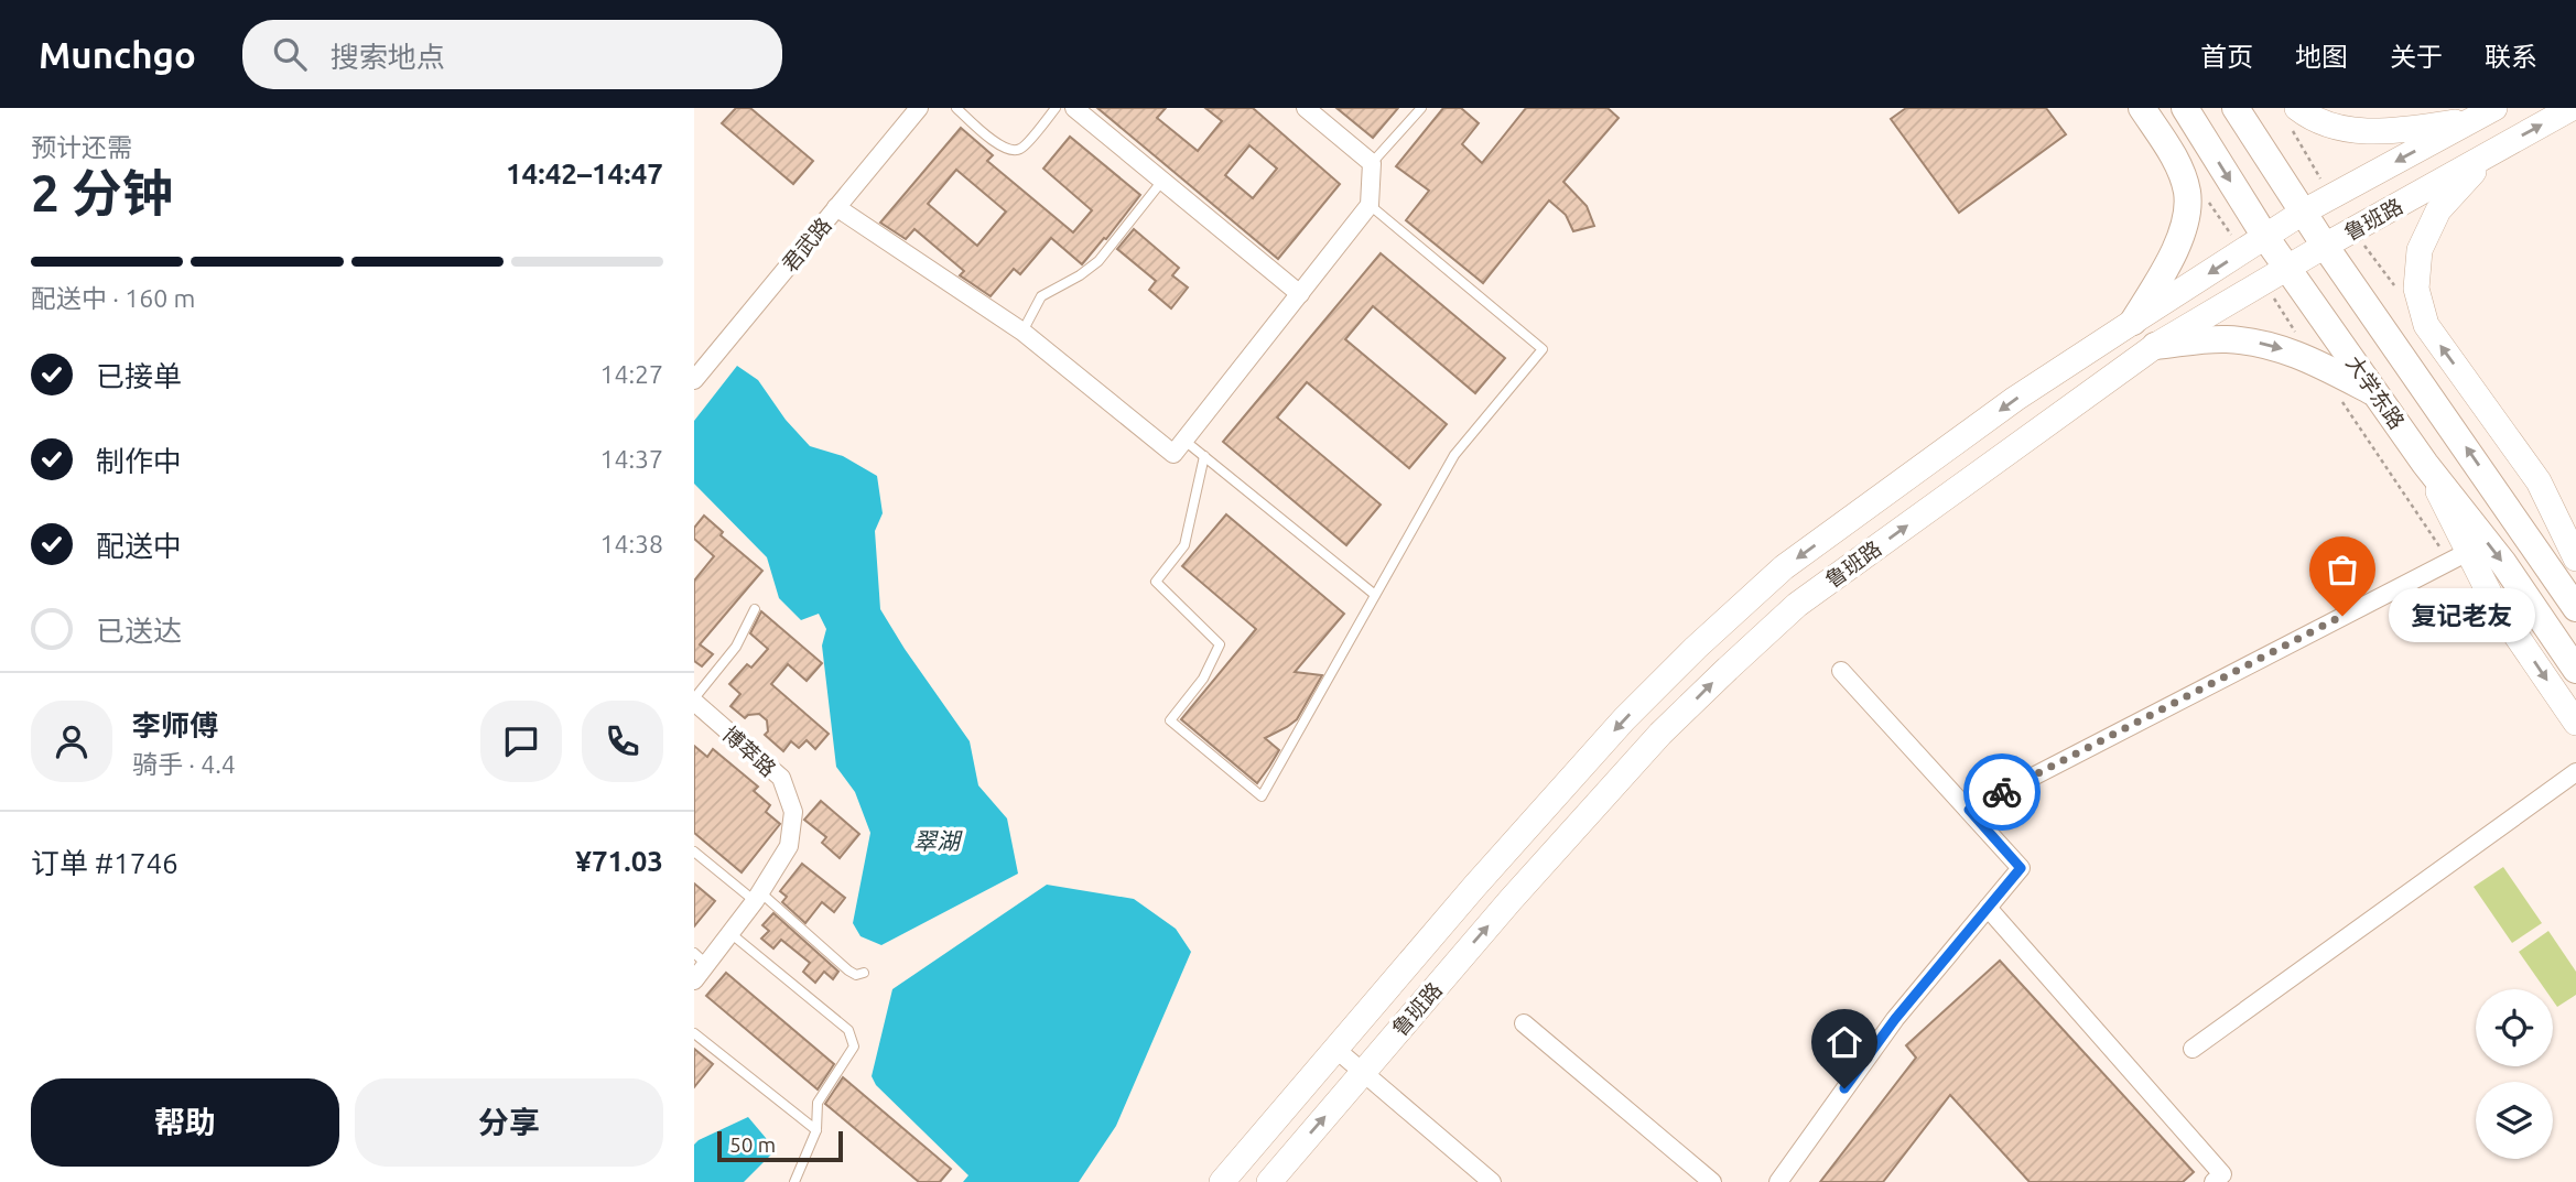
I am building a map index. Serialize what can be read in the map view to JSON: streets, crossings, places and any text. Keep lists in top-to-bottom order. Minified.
{"streets":{"main road":["鲁班路","大学东路"],"street":["君武路","博萃路"]},"crossings":[["鲁班路","大学东路"]],"water":["翠湖"],"places":["复记老友"],"scale_bar":"50 m","page":{"header":"Munchgo","search":"搜索地点","nav":["首页","地图","关于","联系"],"heading":["2 分钟","预计还需","14:42–14:47"],"panel":["李师傅","骑手 · 4.4","订单 #1746","¥71.03"],"bar":"配送中 · 160 m","list":[["已接单","14:27"],["制作中","14:37"],["配送中","14:38"],"已送达"],"bubble":"复记老友","buttons":["帮助","分享"],"scale":"50 m"}}
